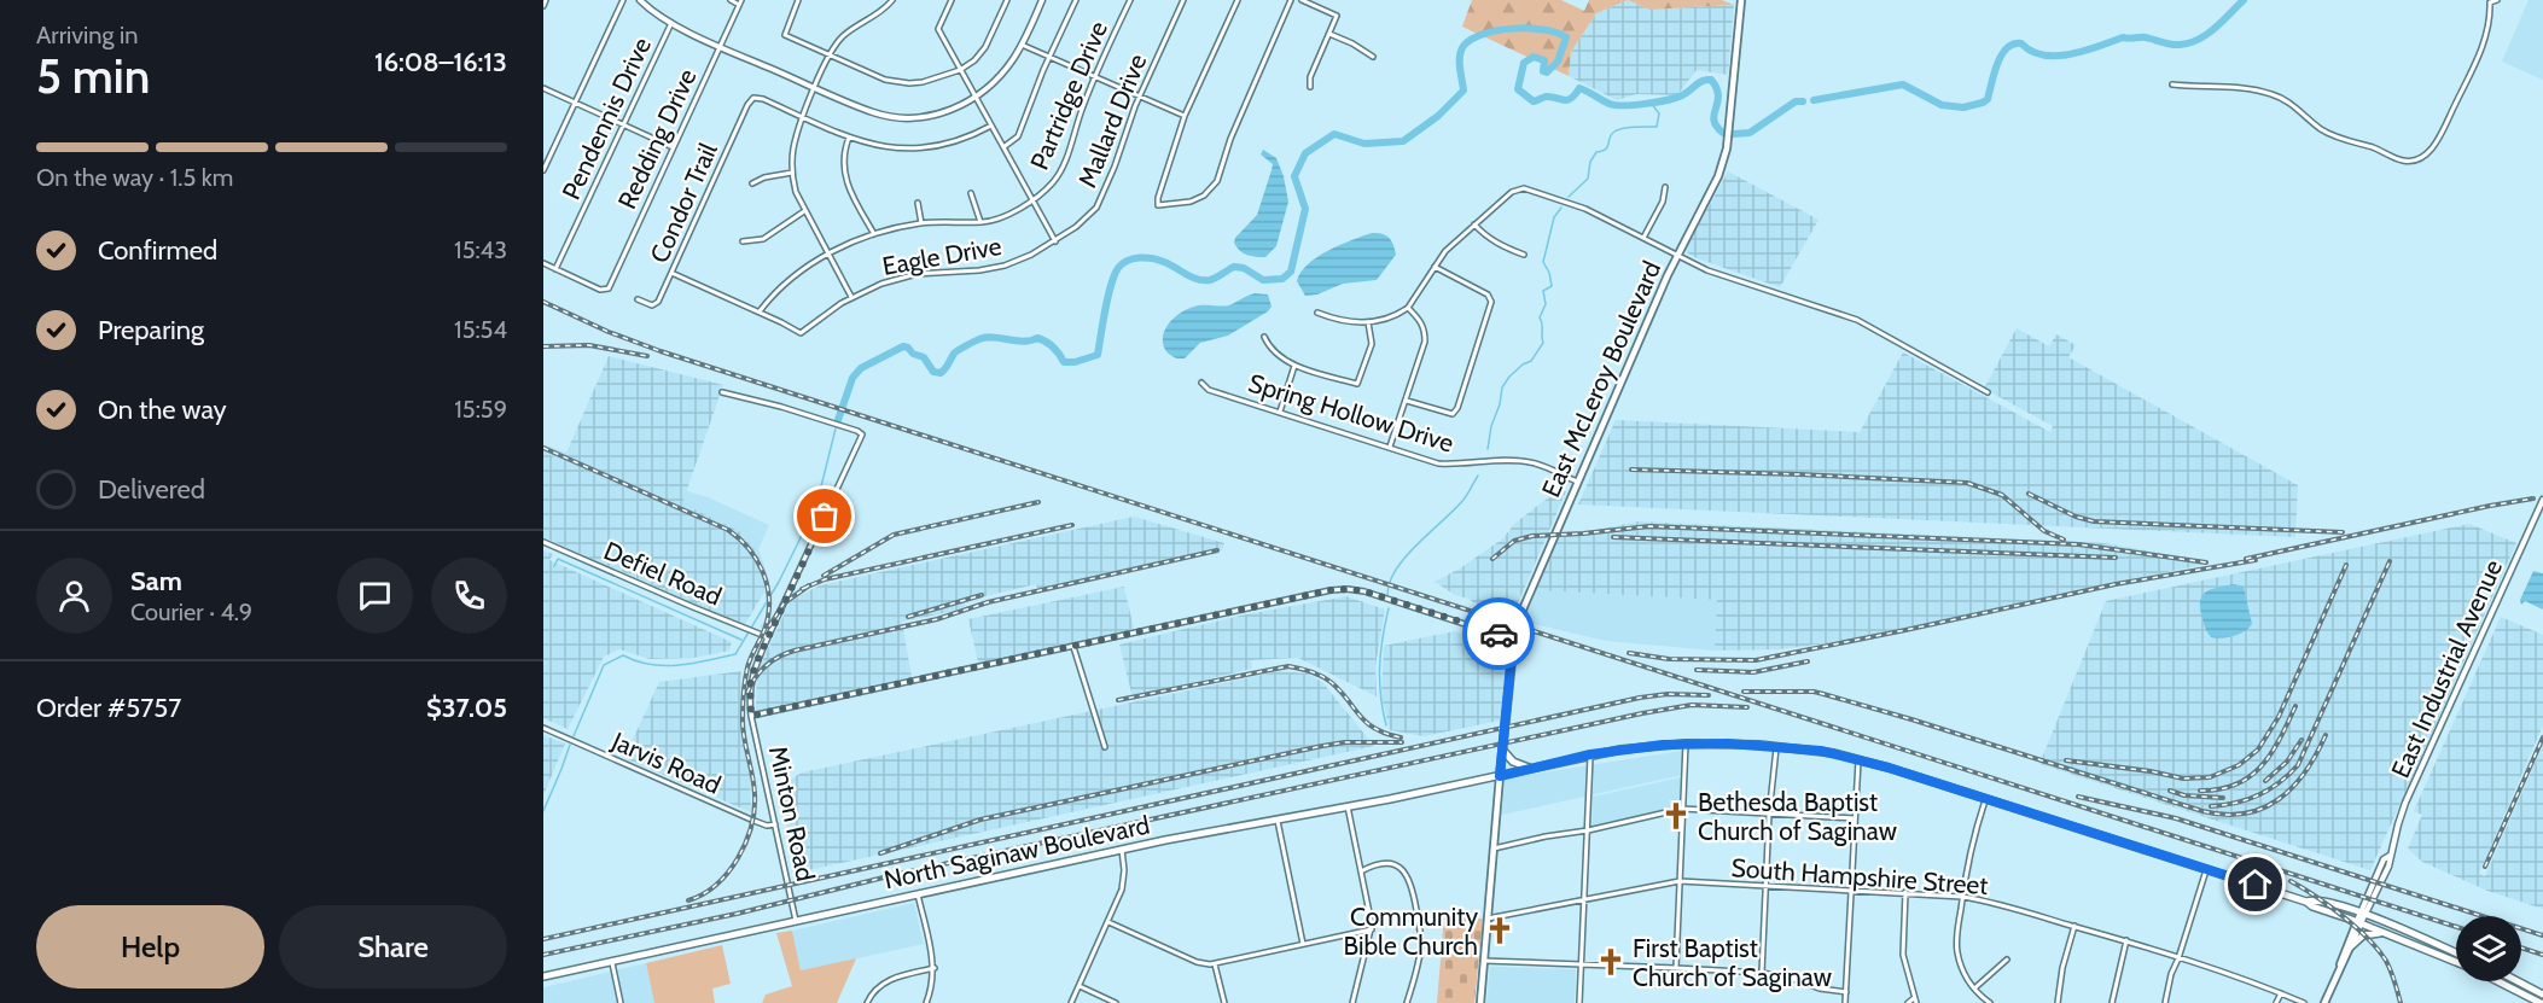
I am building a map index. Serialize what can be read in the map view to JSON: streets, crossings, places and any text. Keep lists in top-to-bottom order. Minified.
{"streets":{"main road":["East McLeroy Boulevard","North Saginaw Boulevard"],"street":["Partridge Drive","Pendennis Drive","Mallard Drive","Redding Drive","Condor Trail","Eagle Drive","Spring Hollow Drive","Defiel Road","East Industrial Avenue","Jarvis Road","Minton Road","South Hampshire Street"]},"crossings":[["Partridge Drive","Eagle Drive"],["Pendennis Drive","Redding Drive"],["Mallard Drive","Eagle Drive"],["East McLeroy Boulevard","Spring Hollow Drive"],["East McLeroy Boulevard","North Saginaw Boulevard"],["East McLeroy Boulevard","South Hampshire Street"],["Defiel Road","Minton Road"],["Jarvis Road","Minton Road"],["Minton Road","North Saginaw Boulevard"]],"places":{"church":["Bethesda Baptist Church of Saginaw","Community Bible Church","First Baptist Church of Saginaw"]},"page":{"heading":["5 min","Arriving in","16:08–16:13"],"panel":["Sam","Courier · 4.9","Order #5757","$37.05"],"bar":"On the way · 1.5 km","list":[["Confirmed","15:43"],["Preparing","15:54"],["On the way","15:59"],"Delivered"],"buttons":["Help","Share"]}}
